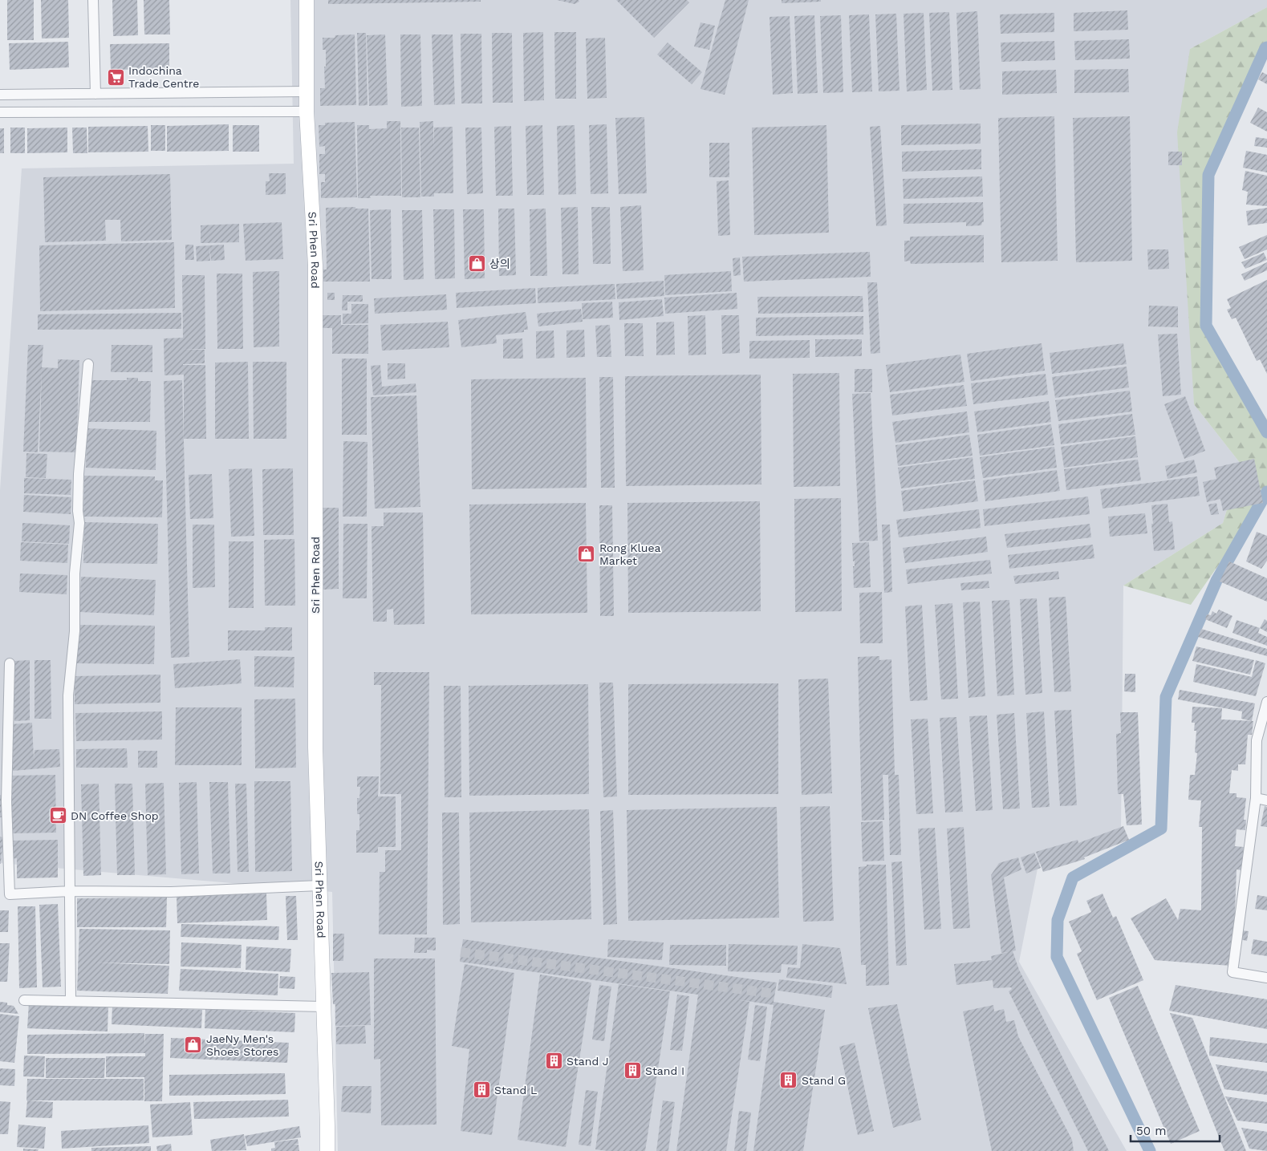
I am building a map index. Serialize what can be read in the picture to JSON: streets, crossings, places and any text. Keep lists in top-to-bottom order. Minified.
{"streets":{"main road":["Sri Phen Road"]},"places":{"supermarket":["Indochina Trade Centre"],"shop":["상의","Rong Kluea Market","JaeNy Men's Shoes Stores"],"cafe":["DN Coffee Shop"],"building":["Stand J","Stand I","Stand G","Stand L"]},"scale_bar":"50 m"}
